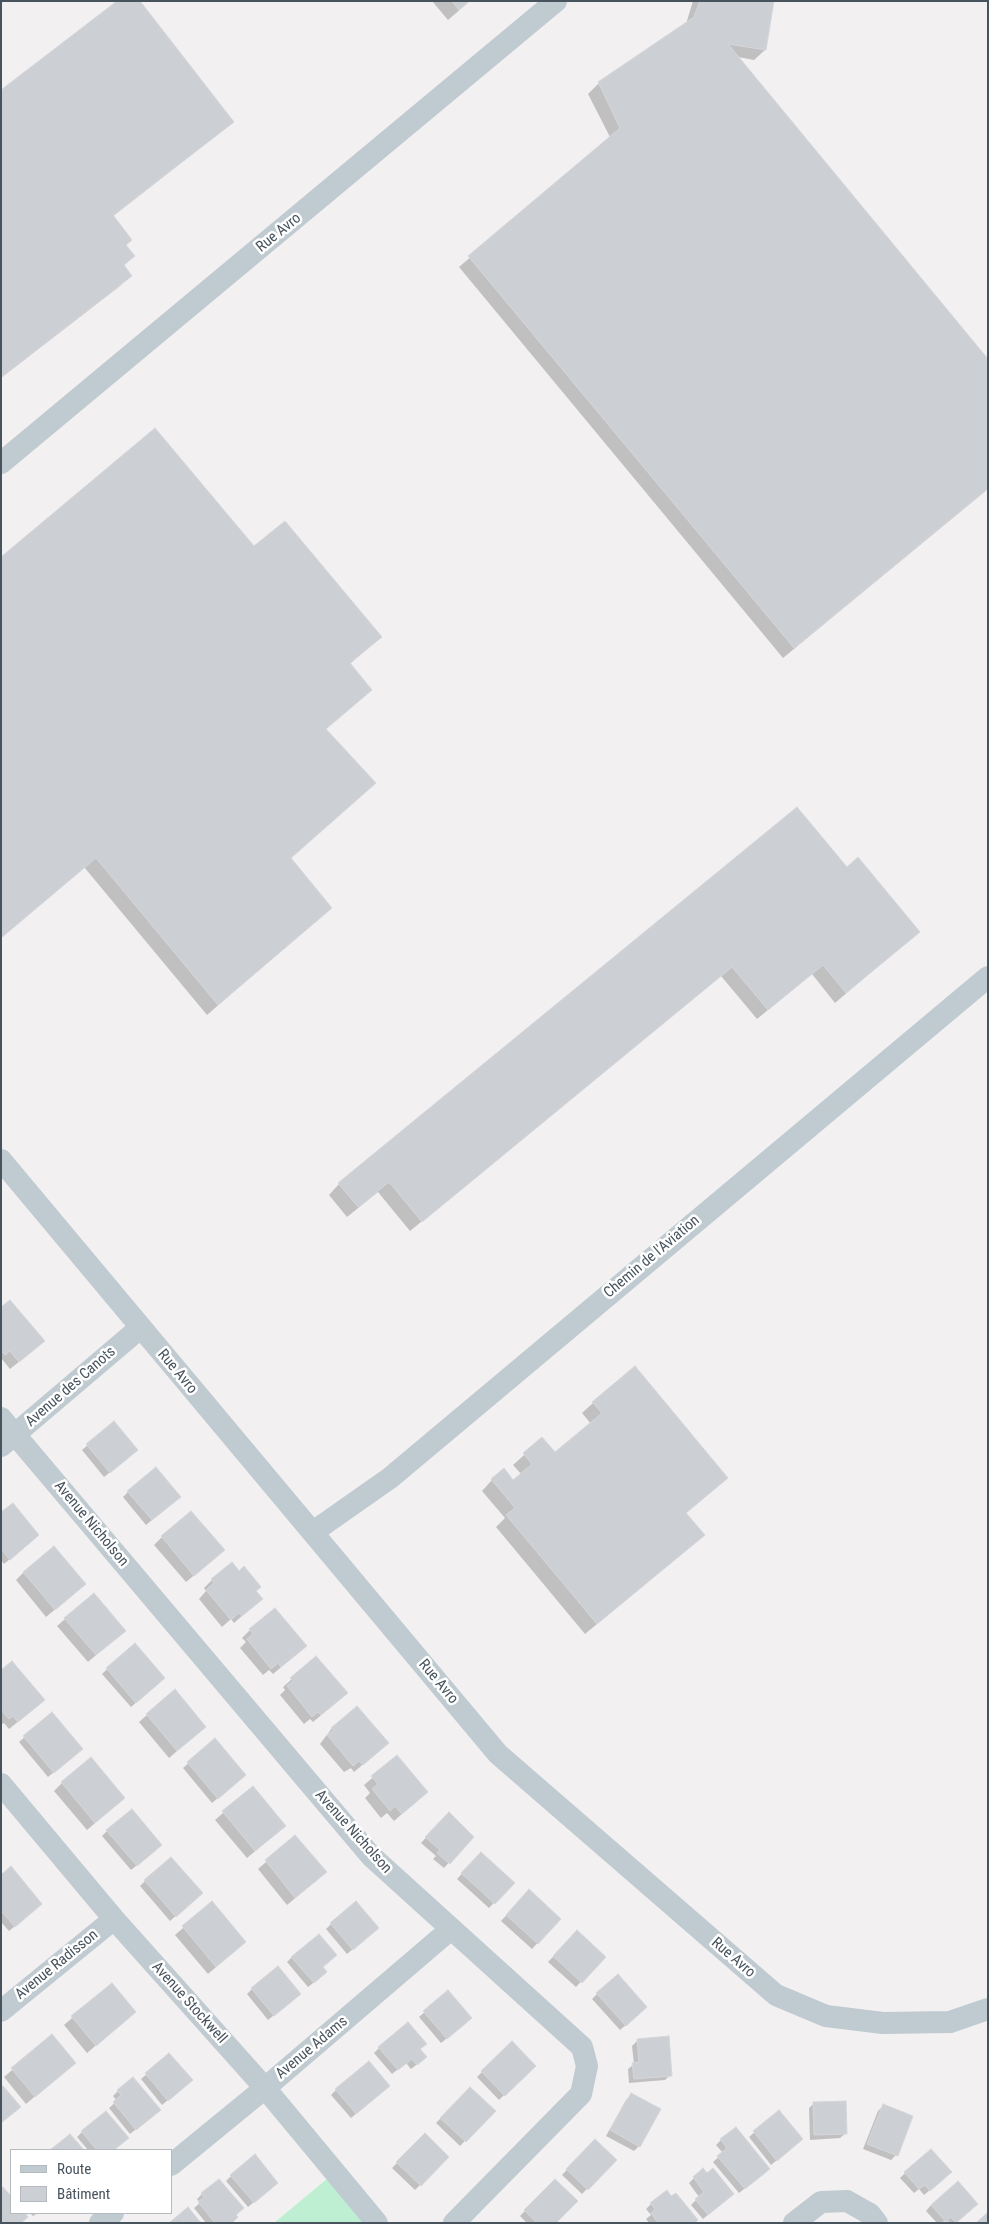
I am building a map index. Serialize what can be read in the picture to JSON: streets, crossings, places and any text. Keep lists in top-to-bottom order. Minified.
{"streets":{"street":["Rue Avro","Chemin de l'Aviation","Avenue des Canots","Avenue Nicholson","Avenue Radisson","Avenue Stockwell","Avenue Adams"]},"crossings":[["Rue Avro","Chemin de l'Aviation"],["Rue Avro","Avenue des Canots"],["Avenue des Canots","Avenue Nicholson"],["Avenue Nicholson","Avenue Adams"],["Avenue Radisson","Avenue Stockwell"],["Avenue Stockwell","Avenue Adams"]],"legend":["Route","Bâtiment"]}
